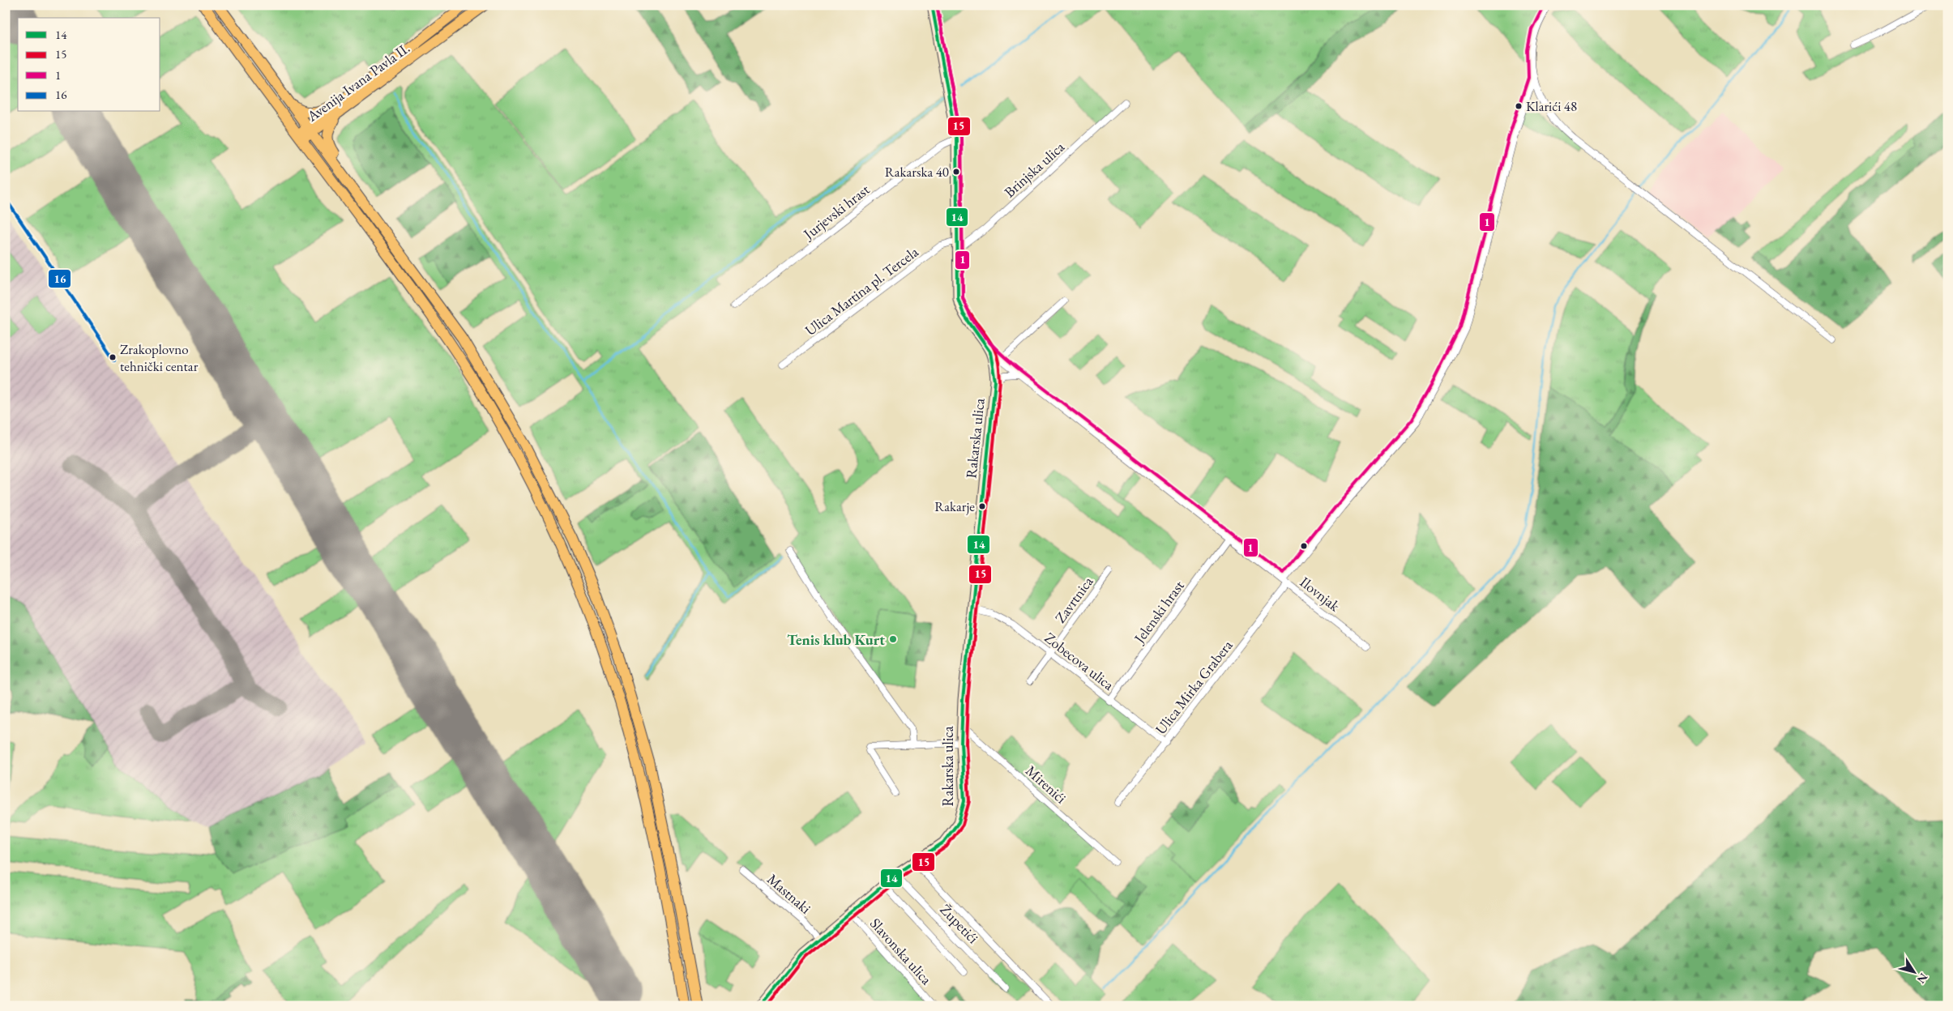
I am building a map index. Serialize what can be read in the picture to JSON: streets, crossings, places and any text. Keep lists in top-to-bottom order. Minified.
{"streets":{"main road":["Avenija Ivana Pavla II.","Rakarska ulica"],"street":["Brinjska ulica","Jurjevski hrast","Ulica Martina pl. Tercela","Ilovnjak","Zavrtnica","Jelenski hrast","Zobecova ulica","Ulica Mirka Grabera","Mirenići","Mastnaki","Župetići","Slavonska ulica"]},"crossings":[["Brinjska ulica","Ulica Martina pl. Tercela"],["Brinjska ulica","Rakarska ulica"],["Jurjevski hrast","Rakarska ulica"],["Ulica Martina pl. Tercela","Rakarska ulica"],["Rakarska ulica","Ilovnjak"],["Rakarska ulica","Zobecova ulica"],["Rakarska ulica","Mirenići"],["Rakarska ulica","Mastnaki"],["Rakarska ulica","Župetići"],["Rakarska ulica","Slavonska ulica"],["Ilovnjak","Jelenski hrast"],["Ilovnjak","Ulica Mirka Grabera"],["Zavrtnica","Zobecova ulica"],["Jelenski hrast","Zobecova ulica"],["Zobecova ulica","Ulica Mirka Grabera"]],"places":["Klarići 48","Rakarska 40","Zrakoplovno tehnički centar","Rakarje","Tenis klub Kurt"],"lines":["transit line 14","transit line 15","transit line 1","transit line 16"],"legend":["14","15","1","16"],"north":"bottom right"}
